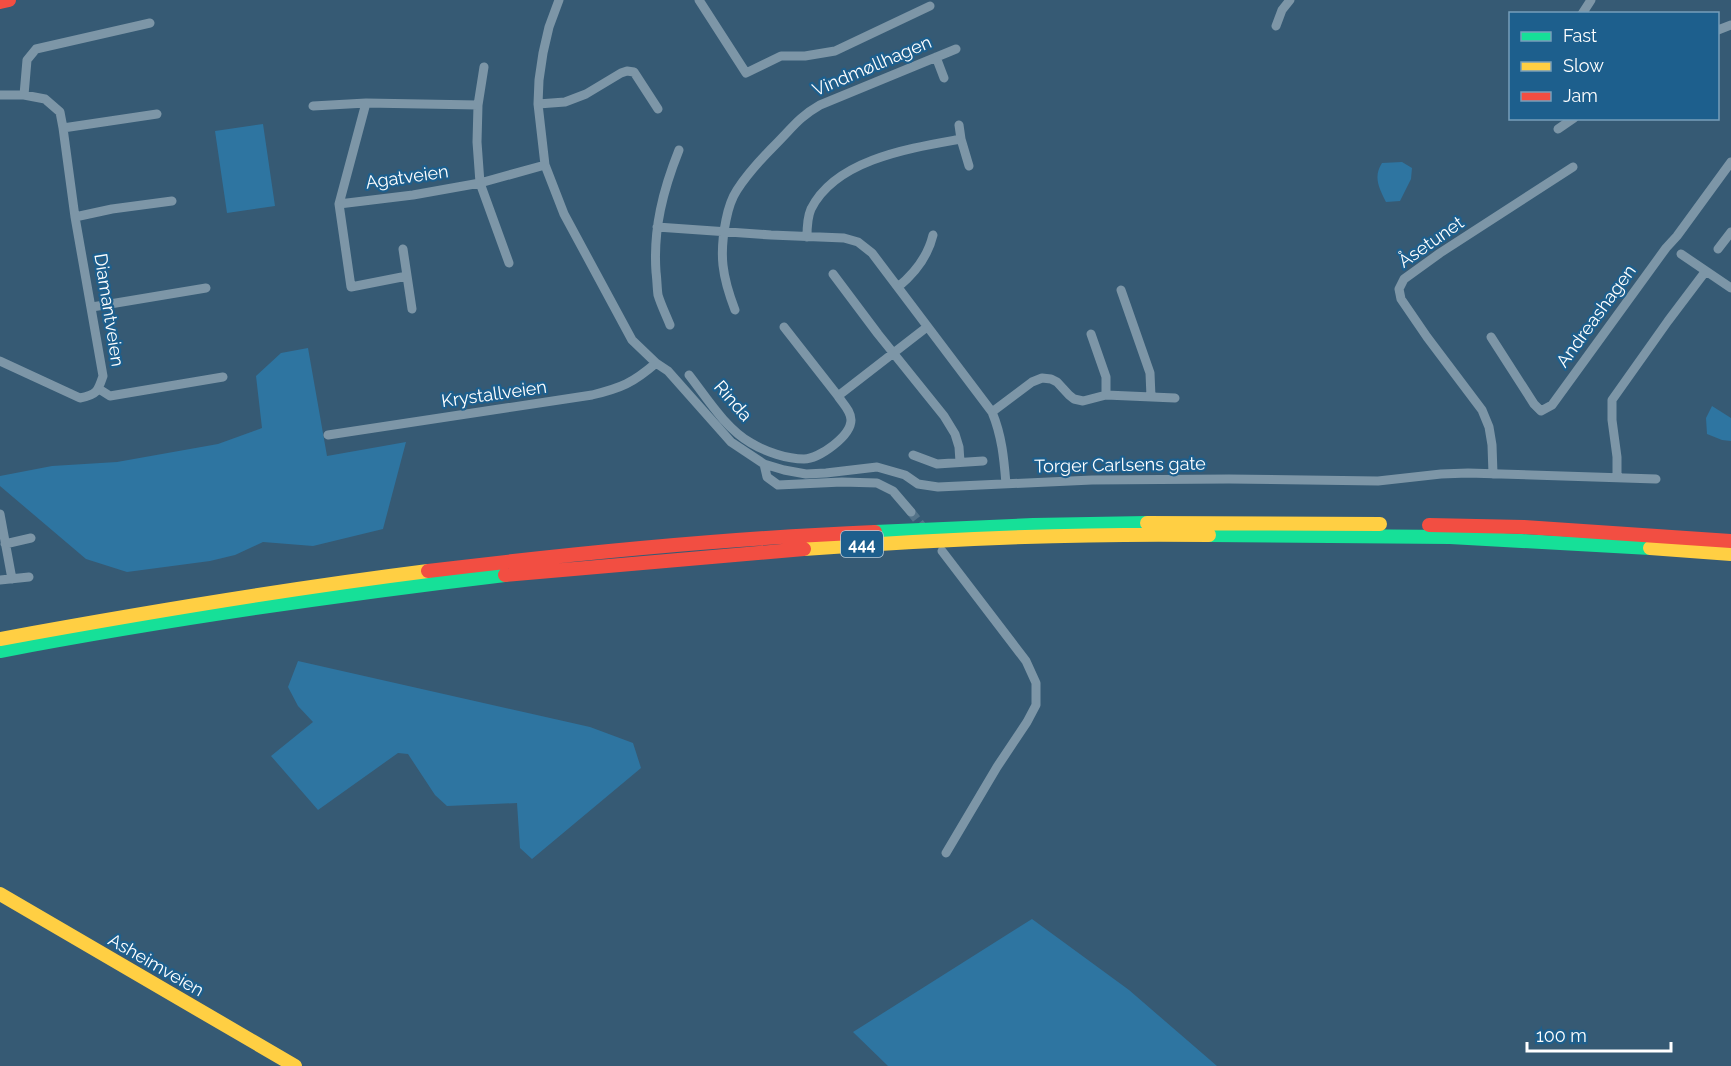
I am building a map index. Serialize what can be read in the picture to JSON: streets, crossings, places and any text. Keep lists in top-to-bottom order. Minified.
{"streets":{"main road":["444","Asheimveien"],"street":["Vindmøllhagen","Agatveien","Åsetunet","Diamantveien","Andreashagen","Krystallveien","Rinda","Torger Carlsens gate"]},"crossings":[["Åsetunet","Torger Carlsens gate"],["Krystallveien","Torger Carlsens gate"]],"legend":["Fast","Slow","Jam"],"scale_bar":"100 m"}
